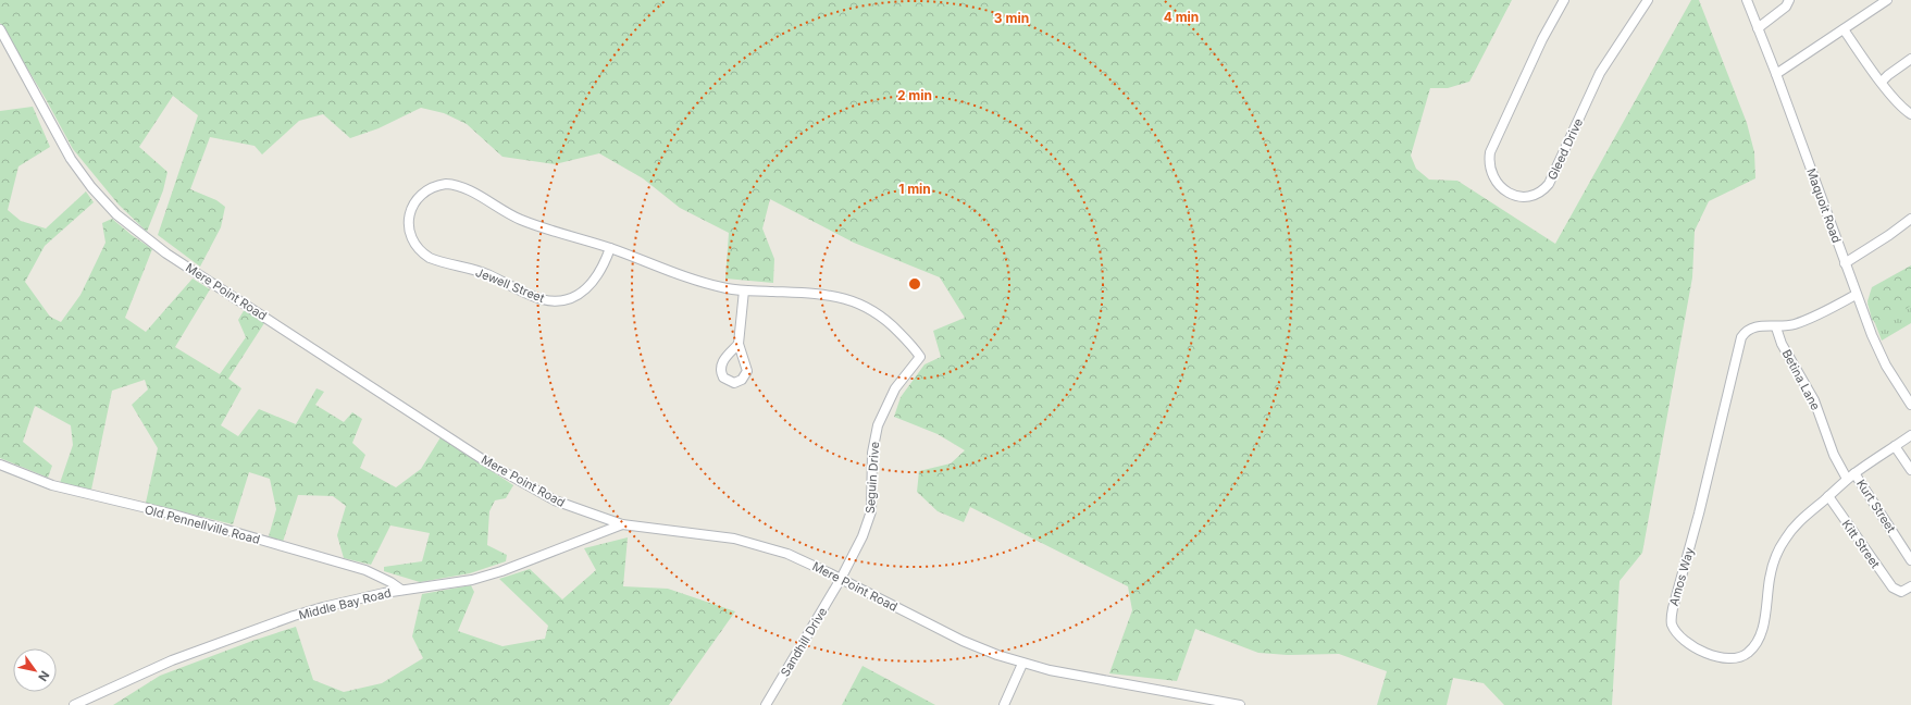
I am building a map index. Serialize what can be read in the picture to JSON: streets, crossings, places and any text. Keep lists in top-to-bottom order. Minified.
{"streets":{"street":["Gleed Drive","Maquoit Road","Jewell Street","Mere Point Road","Betina Lane","Seguin Drive","Kurt Street","Old Pennellville Road","Kitt Street","Amos Way","Middle Bay Road","Sandhill Drive"]},"crossings":[["Maquoit Road","Amos Way"],["Jewell Street","Seguin Drive"],["Mere Point Road","Seguin Drive"],["Mere Point Road","Middle Bay Road"],["Mere Point Road","Sandhill Drive"],["Betina Lane","Amos Way"],["Seguin Drive","Sandhill Drive"],["Kurt Street","Amos Way"],["Old Pennellville Road","Middle Bay Road"],["Kitt Street","Amos Way"]],"north":"bottom right","rings":["4 min","3 min","2 min","1 min"]}
